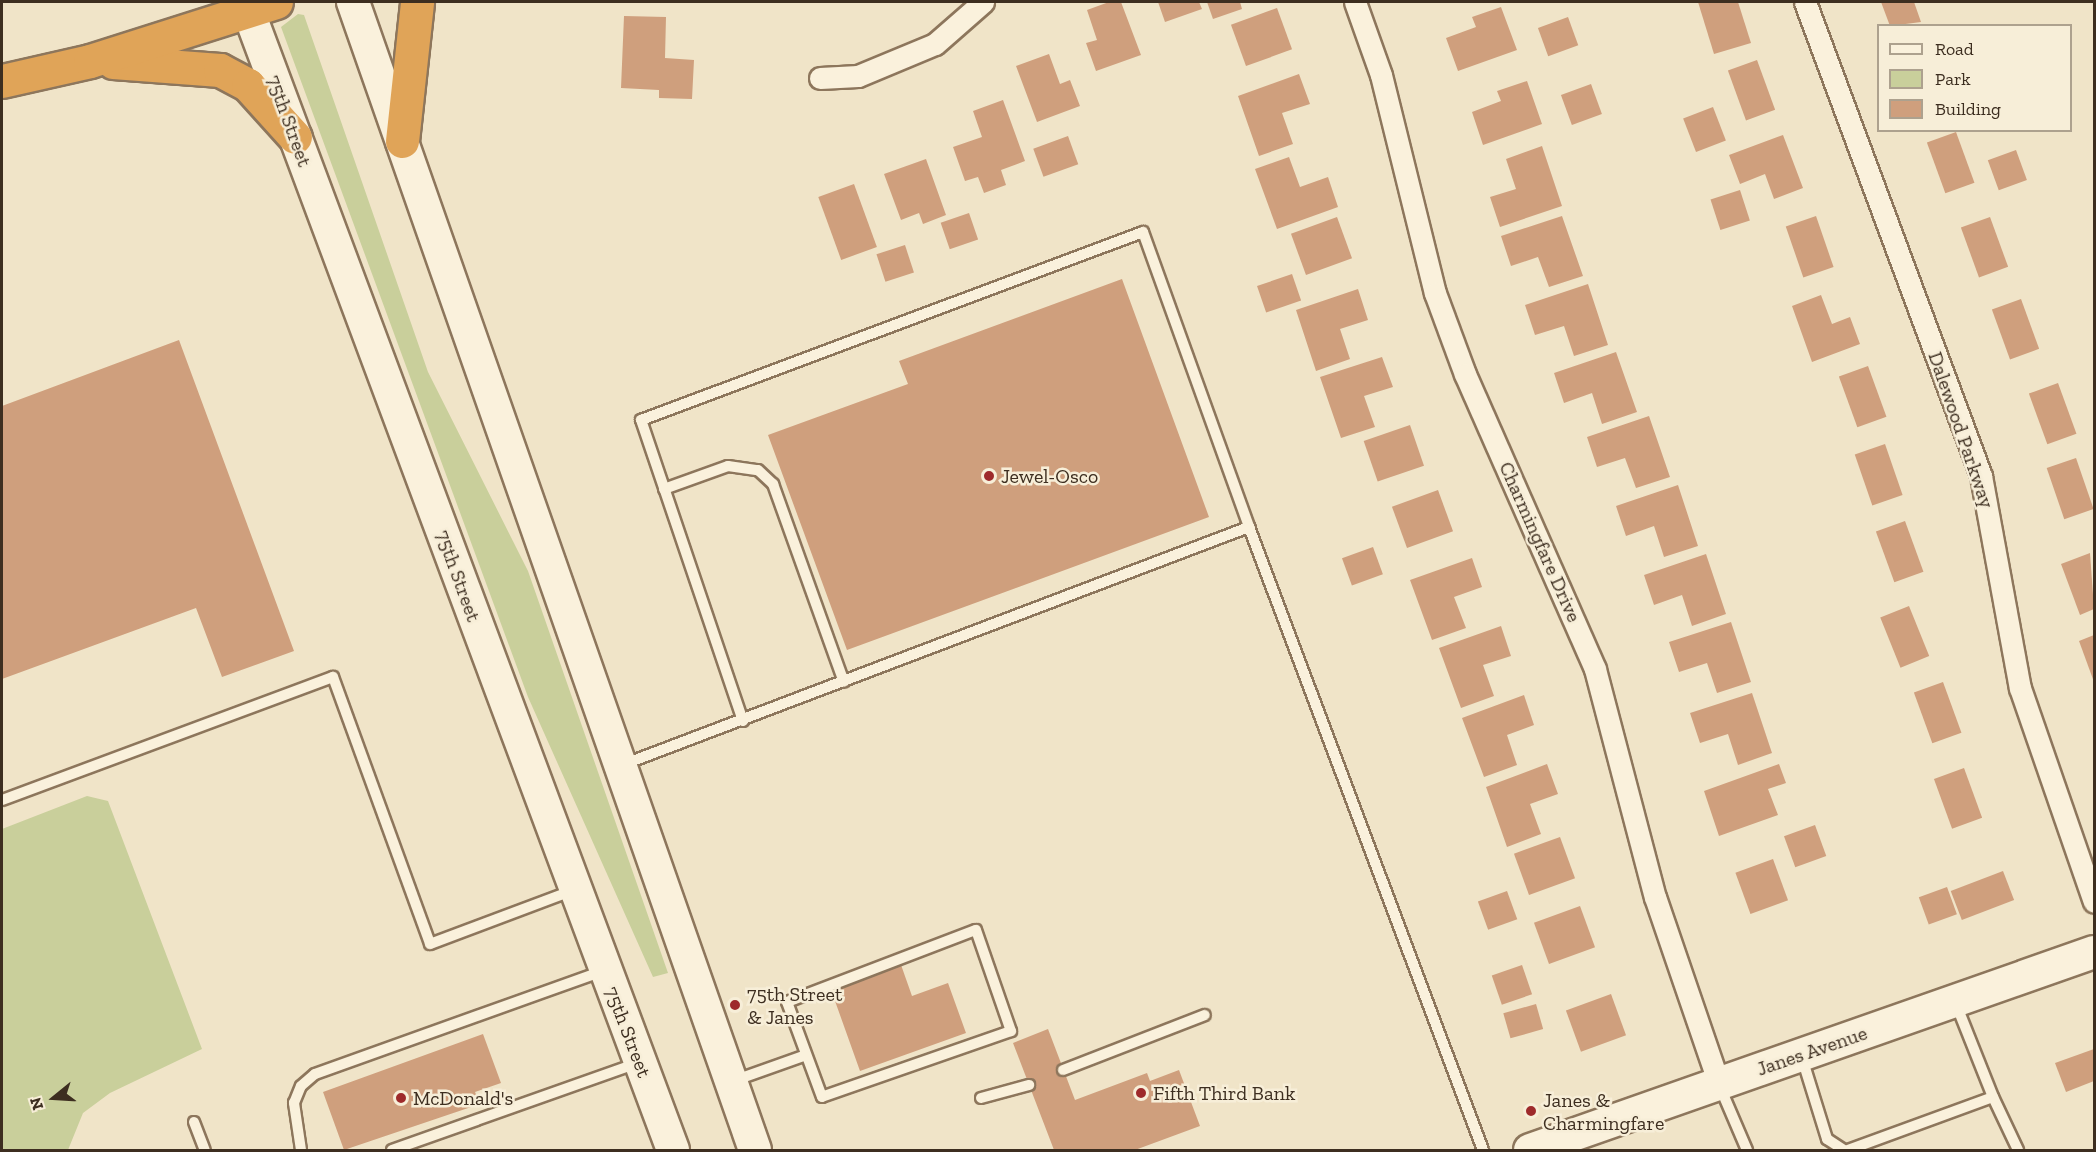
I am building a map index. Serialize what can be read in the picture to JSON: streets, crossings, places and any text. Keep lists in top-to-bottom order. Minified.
{"streets":{"main road":["75th Street","Janes Avenue"],"street":["Dalewood Parkway","Charmingfare Drive"]},"crossings":[["Charmingfare Drive","Janes Avenue"]],"places":["Jewel-Osco","75th Street & Janes","Fifth Third Bank","McDonald's","Janes & Charmingfare"],"legend":["Road","Park","Building"],"north":"left"}
